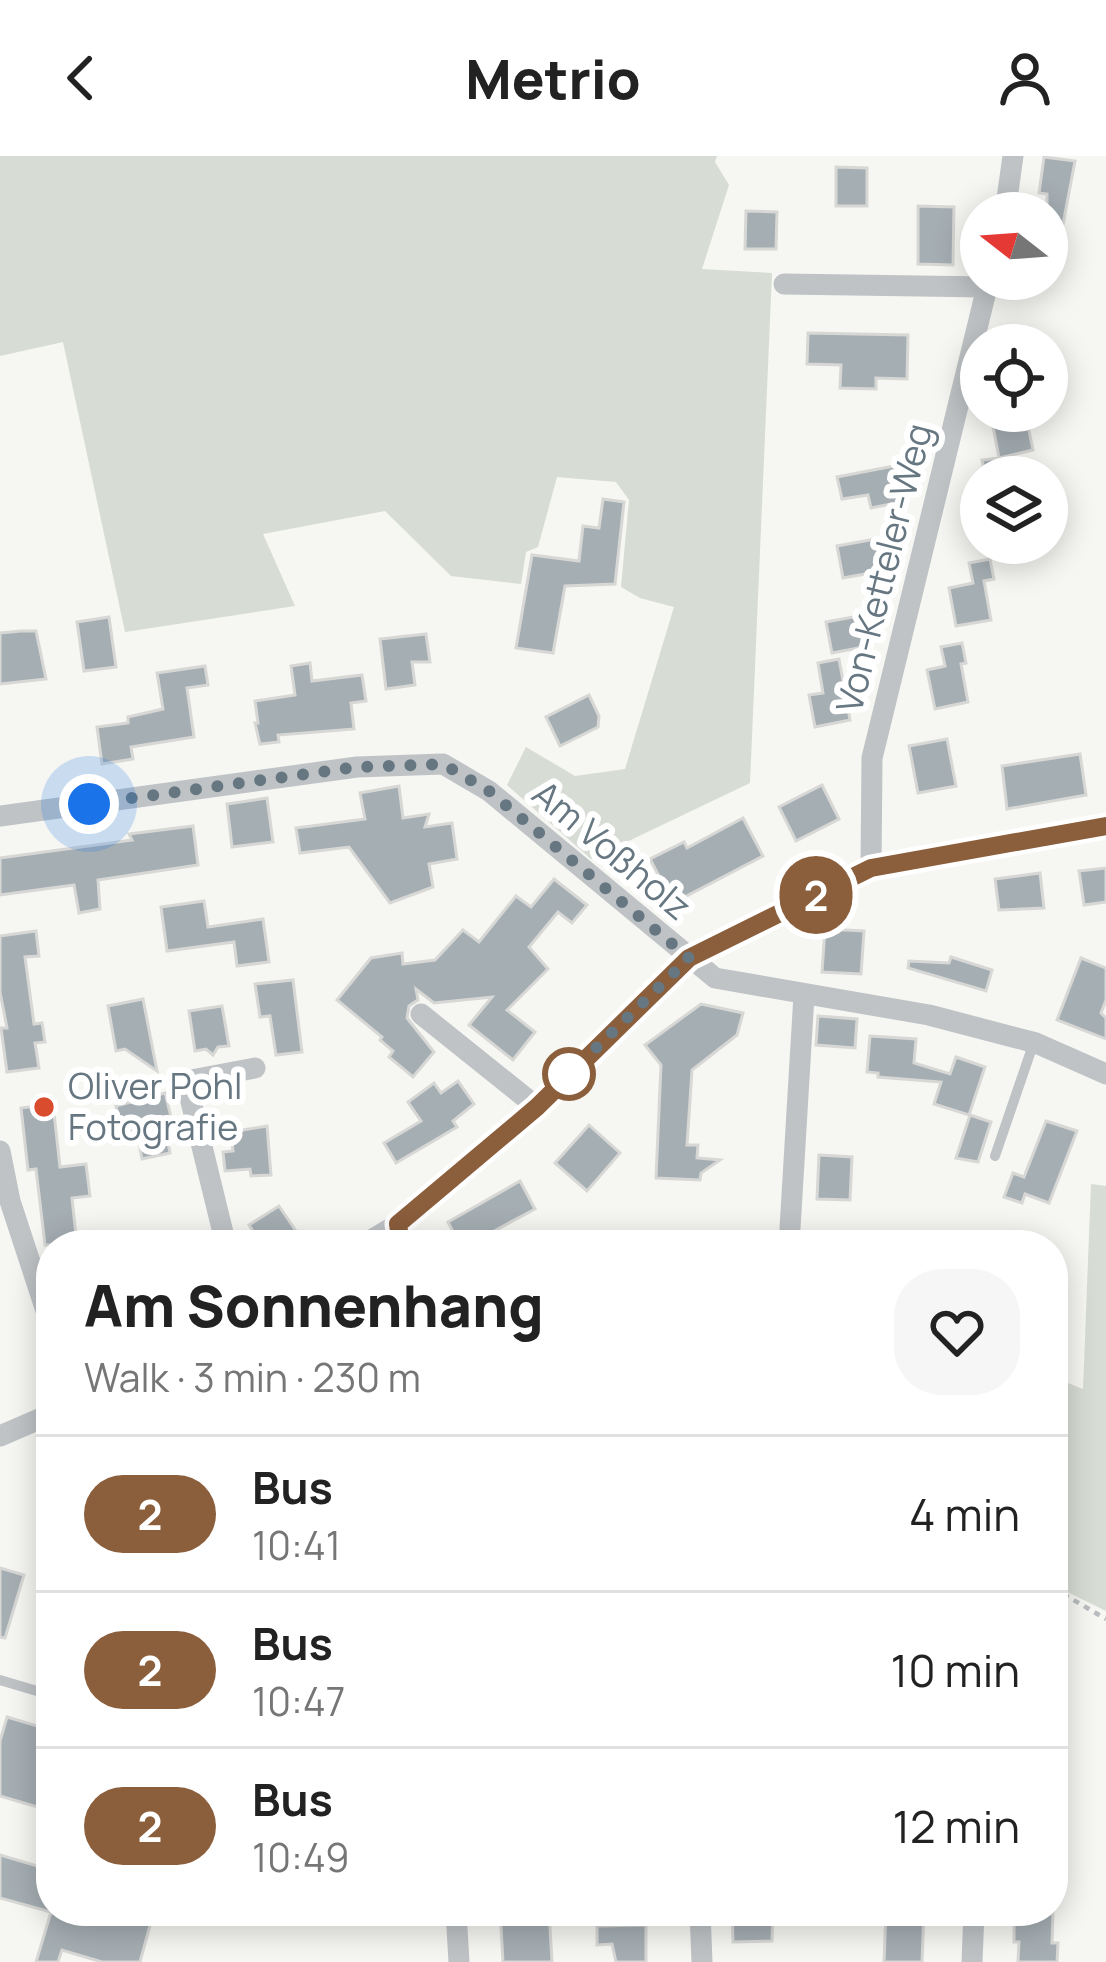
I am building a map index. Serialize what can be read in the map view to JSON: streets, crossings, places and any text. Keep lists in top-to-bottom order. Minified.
{"streets":{"street":["Von-Ketteler-Weg","Am Voßholz"]},"places":["Oliver Pohl Fotografie"],"lines":["bus line 2"],"north":"left","page":{"header":"Metrio","on_map":"2","heading":["Am Sonnenhang","Walk · 3 min · 230 m"],"list":[{"mark":"2","name":"Bus","note":"10:41","value":"4 min"},{"mark":"2","name":"Bus","note":"10:47","value":"10 min"},{"mark":"2","name":"Bus","note":"10:49","value":"12 min"}]}}
